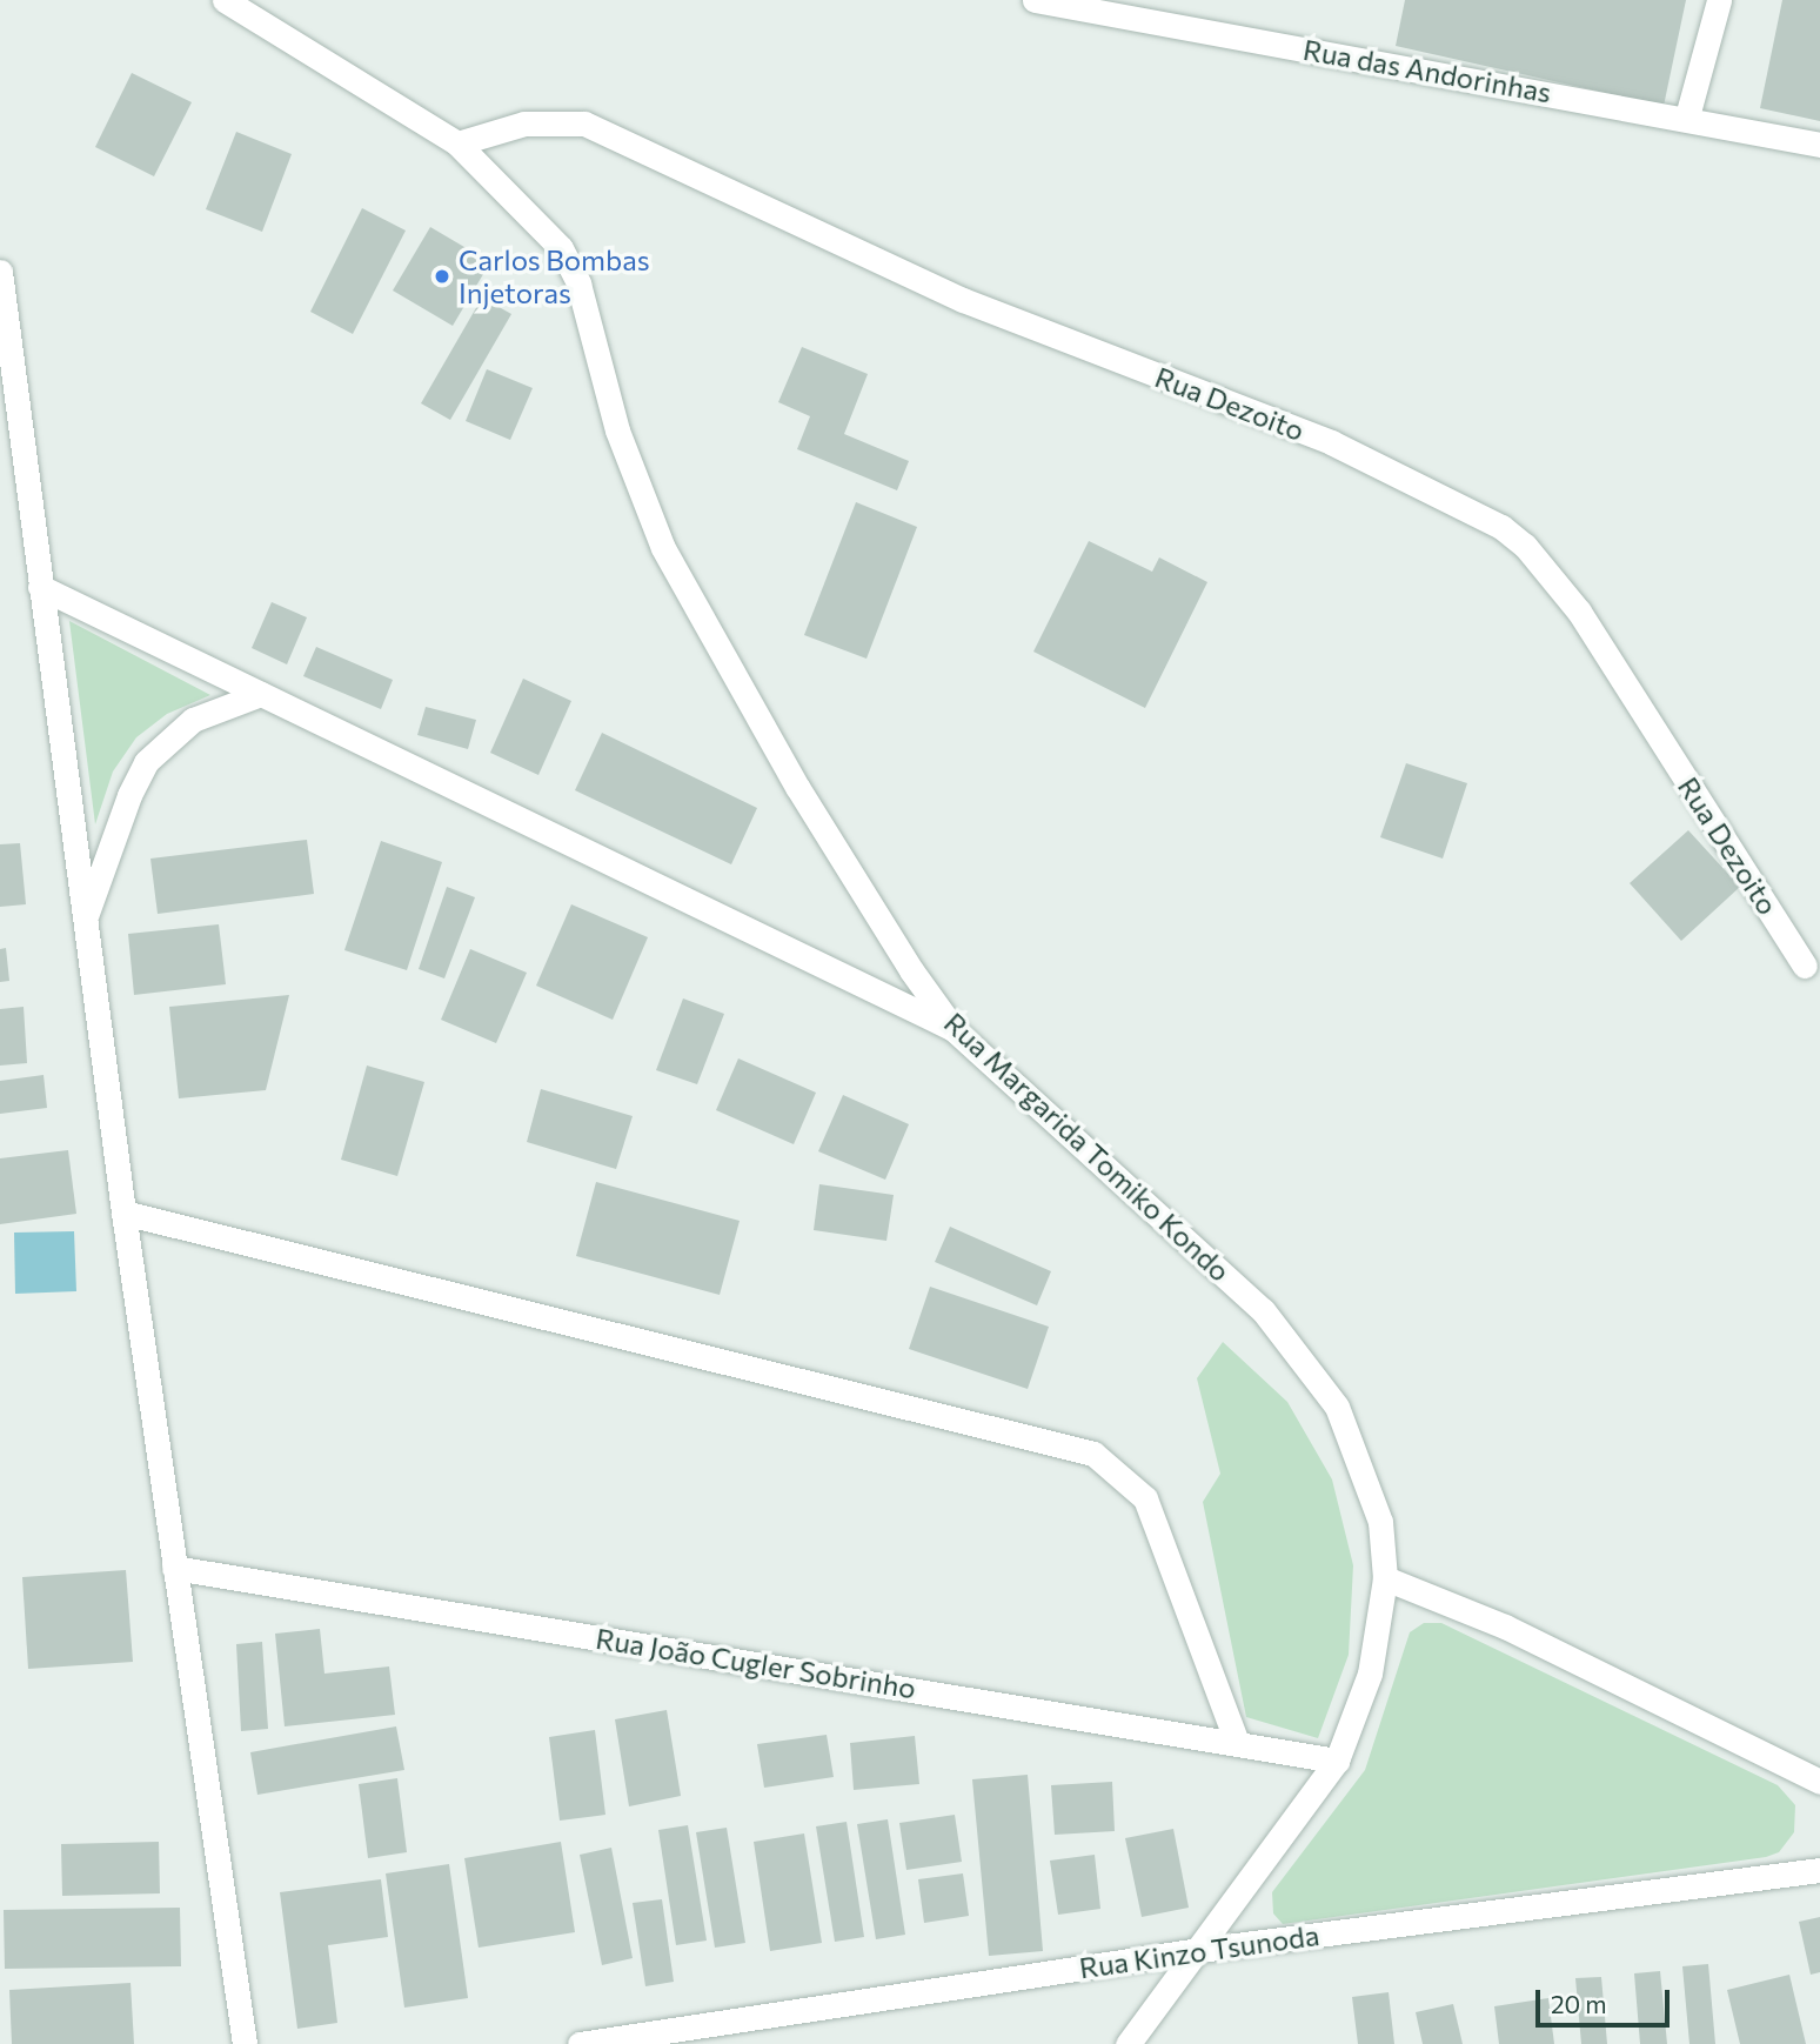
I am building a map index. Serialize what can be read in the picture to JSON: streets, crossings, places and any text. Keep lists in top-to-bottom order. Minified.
{"streets":{"street":["Rua das Andorinhas","Rua Dezoito","Rua Margarida Tomiko Kondo","Rua João Cugler Sobrinho","Rua Kinzo Tsunoda"]},"crossings":[["Rua Dezoito","Rua Margarida Tomiko Kondo"],["Rua Margarida Tomiko Kondo","Rua João Cugler Sobrinho"],["Rua Margarida Tomiko Kondo","Rua Kinzo Tsunoda"]],"places":["Carlos Bombas Injetoras"],"scale_bar":"20 m"}
